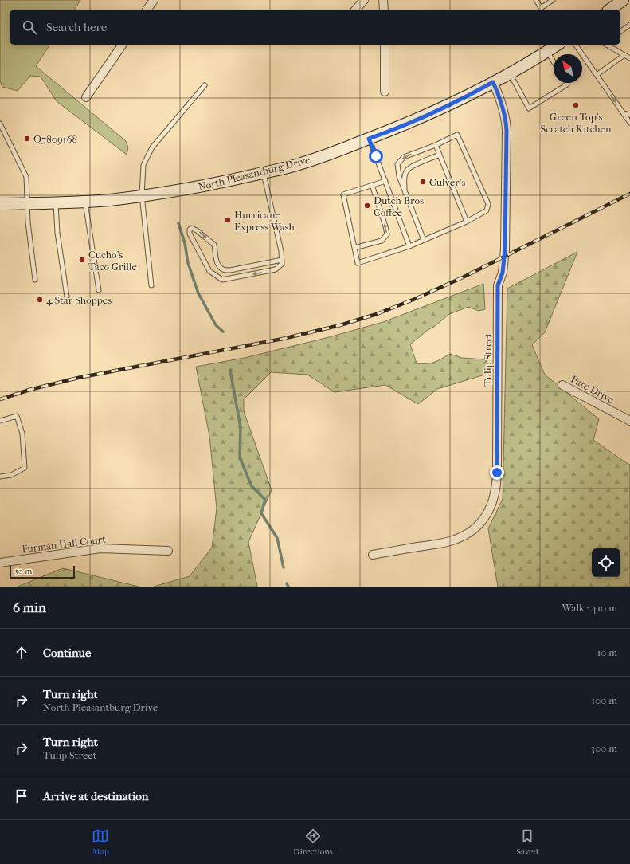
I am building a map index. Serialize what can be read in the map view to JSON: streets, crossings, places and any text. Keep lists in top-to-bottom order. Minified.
{"streets":{"main road":["North Pleasantburg Drive"],"street":["Tulip Street","Pate Drive","Furman Hall Court"]},"crossings":[["North Pleasantburg Drive","Tulip Street"]],"places":["Green Top's Scratch Kitchen","Q7809168","Culver's","Dutch Bros Coffee","Hurricane Express Wash","Cucho’s Taco Grille","4 Star Shoppes"],"scale_bar":"50 m","north":"top left","page":{"search":"Search here","scale":"50 m","heading":["6 min","Walk · 410 m"],"list":[["Continue","10 m"],["Turn right","North Pleasantburg Drive","100 m"],["Turn right","Tulip Street","300 m"],"Arrive at destination"],"nav":["Map","Directions","Saved"]}}
